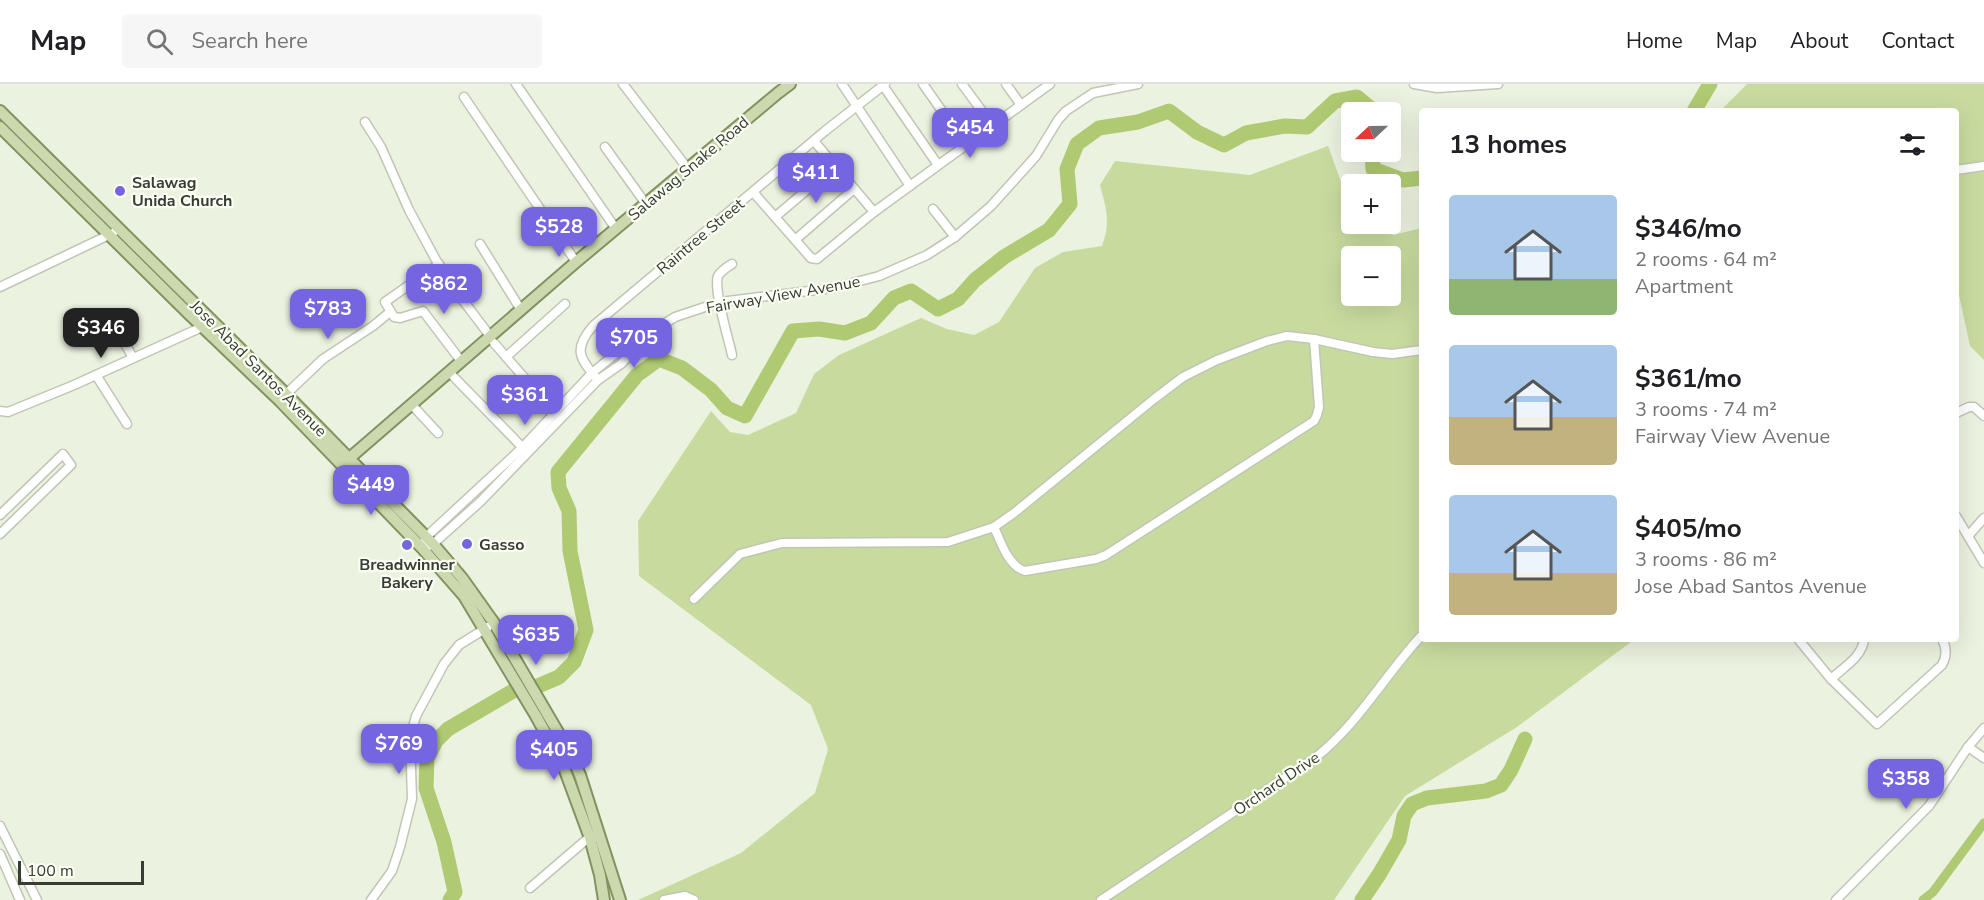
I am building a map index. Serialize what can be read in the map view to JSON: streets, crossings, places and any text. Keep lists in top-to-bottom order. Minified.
{"streets":{"main road":["Salawag Snake Road","Jose Abad Santos Avenue"],"street":["Raintree Street","Fairway View Avenue","Orchard Drive"]},"crossings":[["Salawag Snake Road","Jose Abad Santos Avenue"],["Raintree Street","Fairway View Avenue"],["Fairway View Avenue","Jose Abad Santos Avenue"]],"places":["Salawag Unida Church","Gasso","Breadwinner Bakery"],"scale_bar":"100 m","north":"left","page":{"header":"Map","search":"Search here","nav":["Home","Map","About","Contact"],"map_buttons":["+","−"],"price":["$454","$411","$528","$862","$783","$346","$705","$361","$449","$635","$769","$405","$358"],"heading":"13 homes","list":[{"name":"$346/mo","note":"2 rooms · 64 m² · Apartment"},{"name":"$361/mo","note":"3 rooms · 74 m² · Fairway View Avenue"},{"name":"$405/mo","note":"3 rooms · 86 m² · Jose Abad Santos Avenue"}],"scale":"100 m"}}
